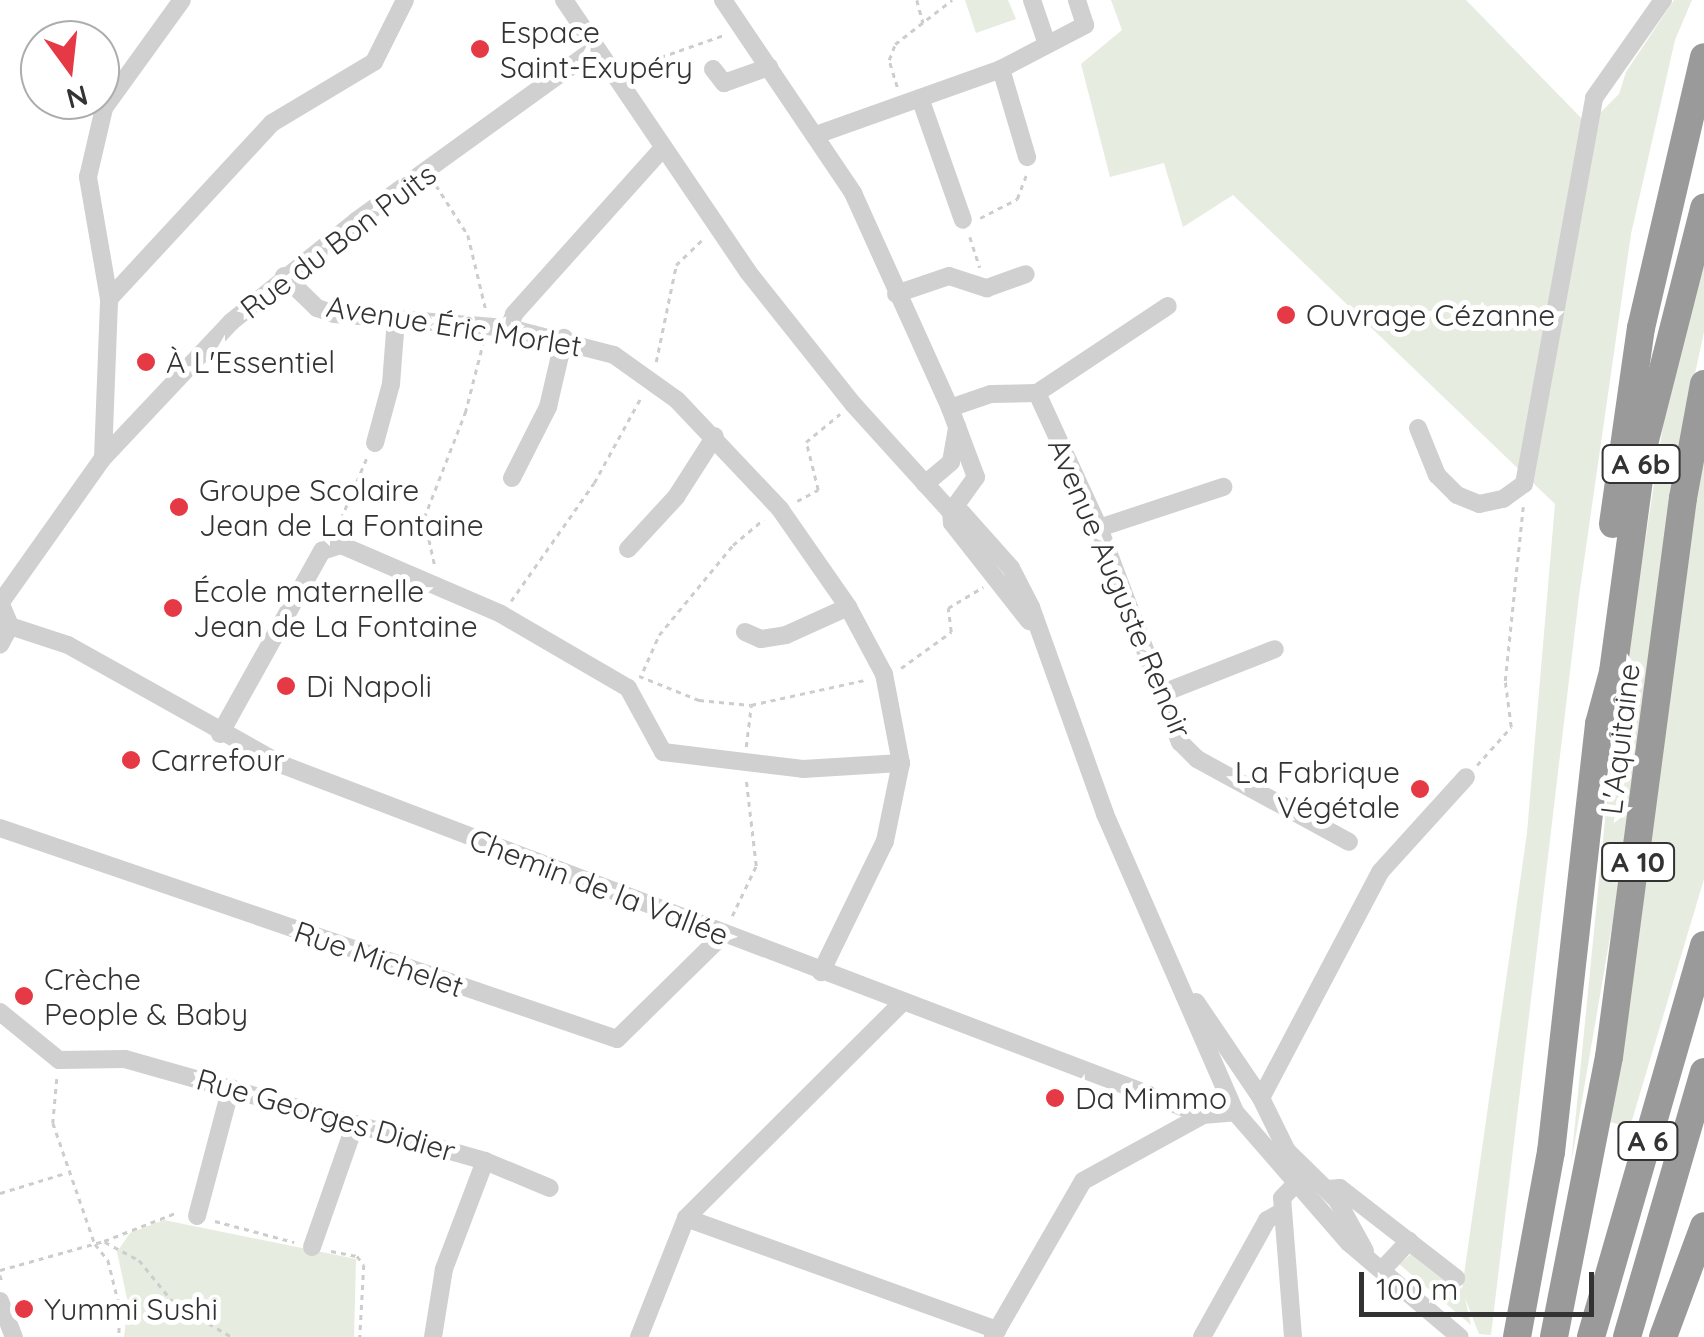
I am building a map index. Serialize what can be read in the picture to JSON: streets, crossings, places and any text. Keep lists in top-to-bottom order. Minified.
{"streets":{"highway":["A 6b","L'Aquitaine","A 10","A 6"],"street":["Rue du Bon Puits","Avenue Éric Morlet","Avenue Auguste Renoir","Chemin de la Vallée","Rue Michelet","Rue Georges Didier"]},"crossings":[["Rue du Bon Puits","Avenue Éric Morlet"],["Avenue Éric Morlet","Chemin de la Vallée"],["Chemin de la Vallée","Rue Michelet"]],"places":["Espace Saint-Exupéry","Ouvrage Cézanne","À L'Essentiel","Groupe Scolaire Jean de La Fontaine","École maternelle Jean de La Fontaine","Di Napoli","Carrefour","La Fabrique Végétale","Crèche People & Baby","Da Mimmo","Yummi Sushi"],"scale_bar":"100 m","north":"bottom"}
